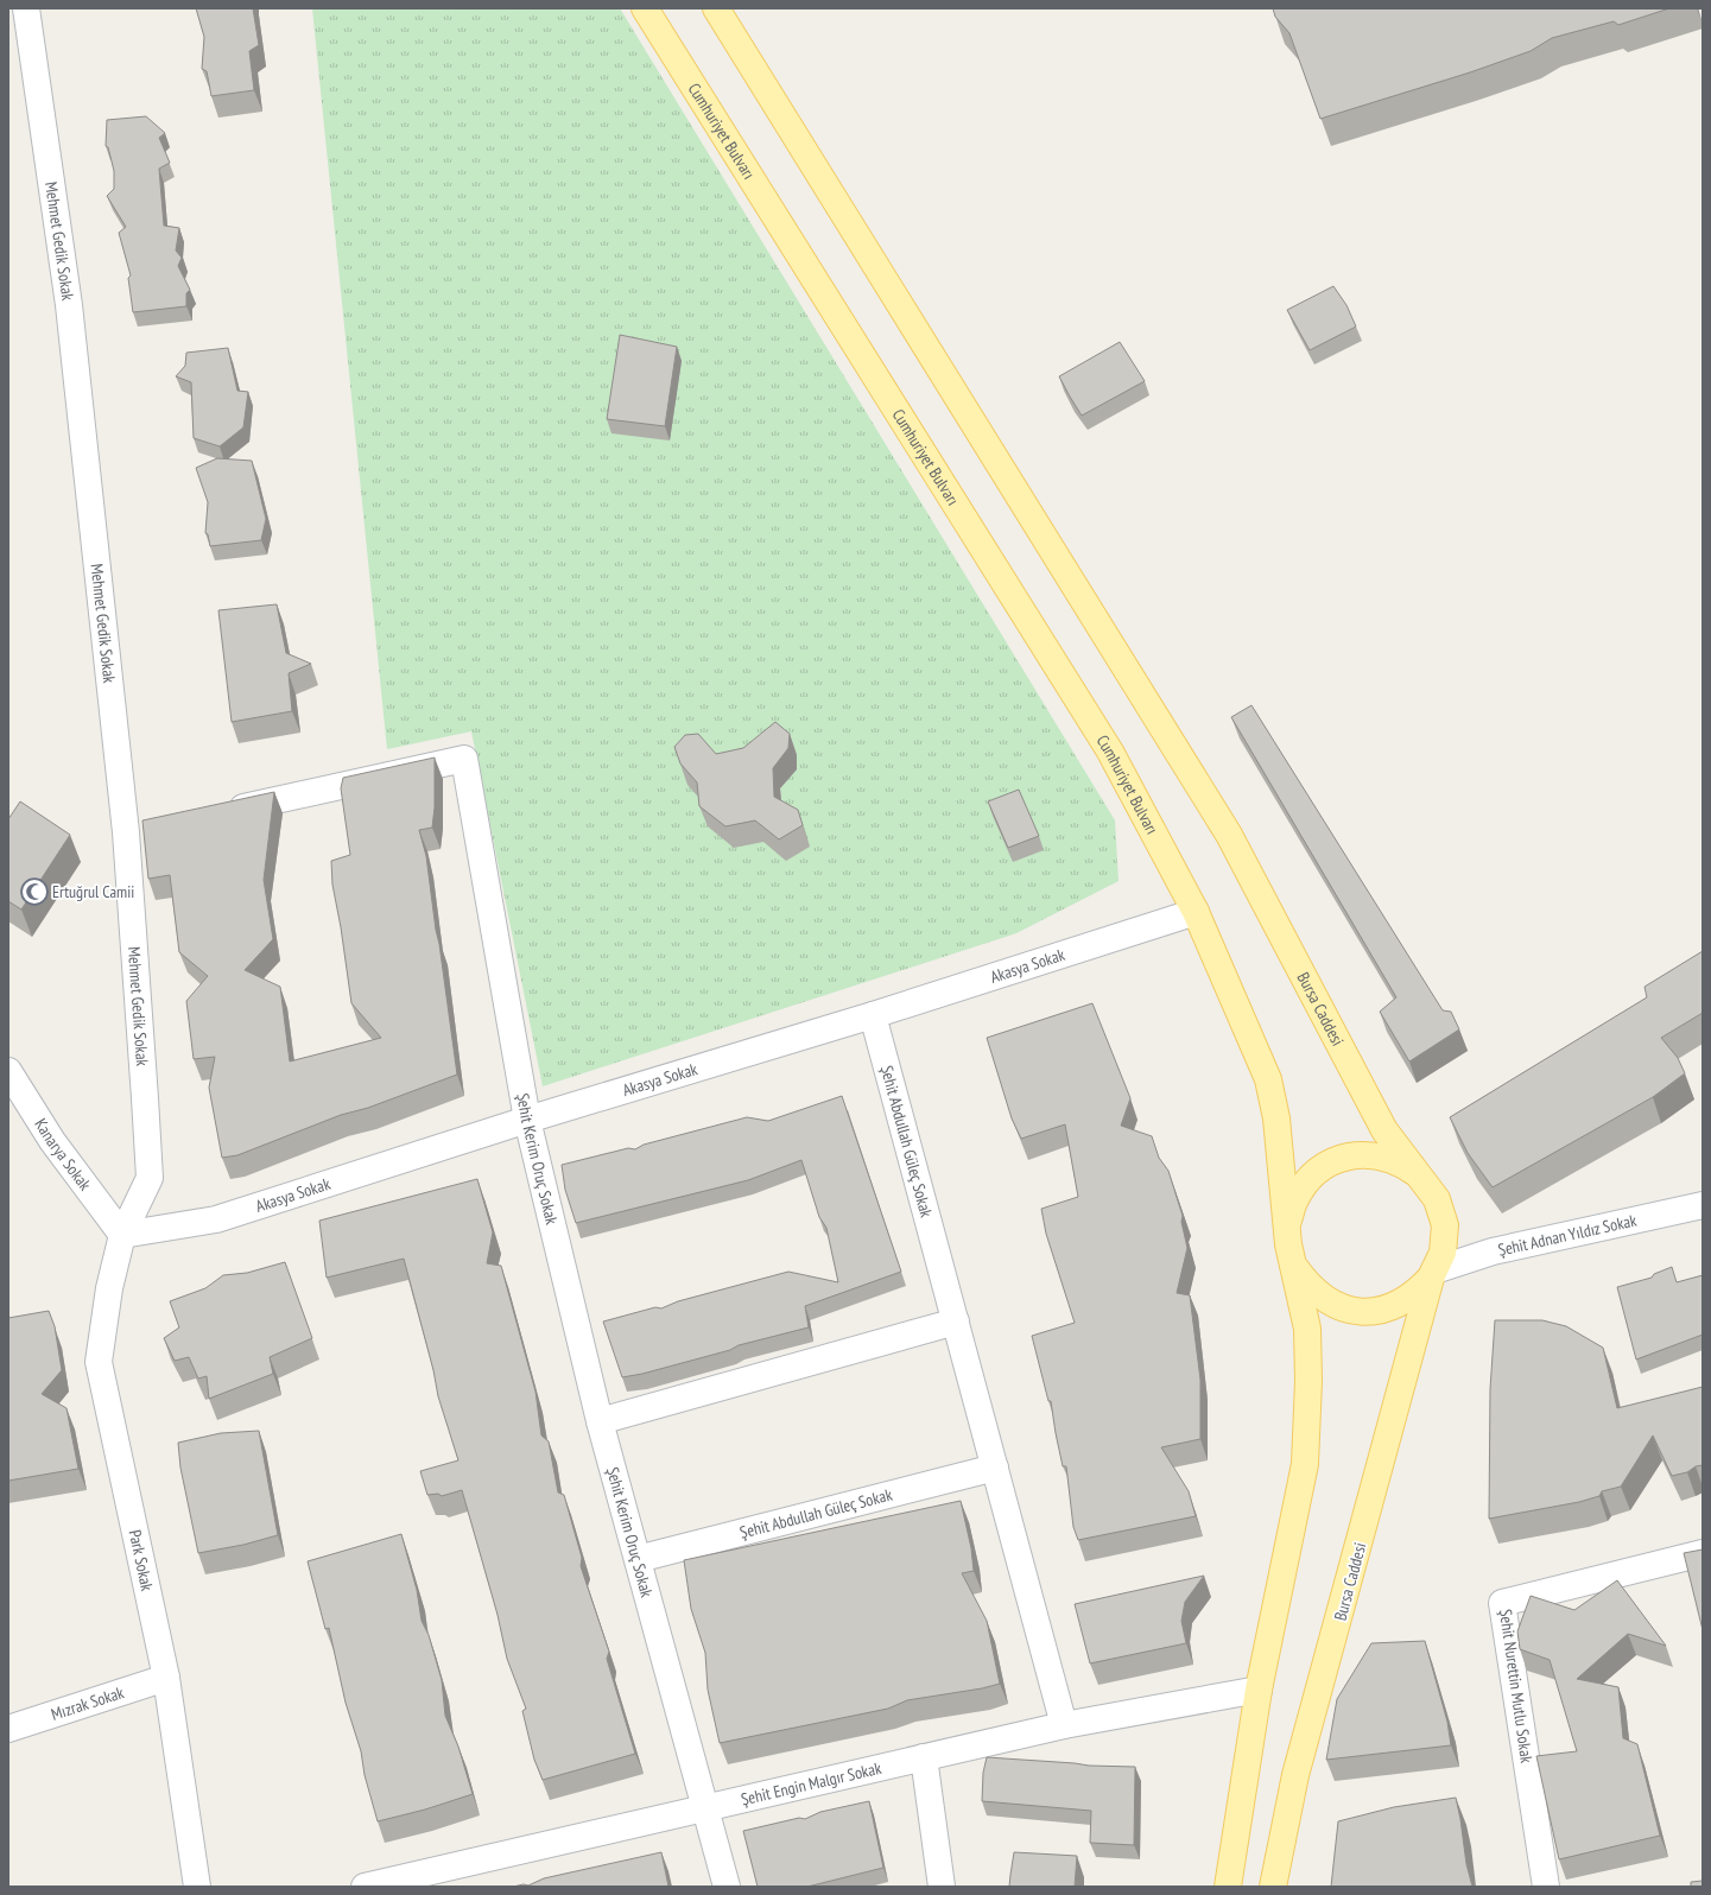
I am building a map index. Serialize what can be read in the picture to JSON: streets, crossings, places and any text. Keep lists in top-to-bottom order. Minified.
{"streets":{"main road":["Cumhuriyet Bulvarı","Bursa Caddesi"],"street":["Mehmet Gedik Sokak","Akasya Sokak","Şehit Abdullah Güleç Sokak","Kanarya Sokak","Şehit Kerim Oruç Sokak","Şehit Adnan Yıldız Sokak","Park Sokak","Şehit Nurettin Mutlu Sokak","Mızrak Sokak","Şehit Engin Malgır Sokak"]},"crossings":[["Cumhuriyet Bulvarı","Akasya Sokak"],["Cumhuriyet Bulvarı","Bursa Caddesi"],["Mehmet Gedik Sokak","Akasya Sokak"],["Mehmet Gedik Sokak","Kanarya Sokak"],["Mehmet Gedik Sokak","Park Sokak"],["Akasya Sokak","Bursa Caddesi"],["Akasya Sokak","Şehit Abdullah Güleç Sokak"],["Akasya Sokak","Kanarya Sokak"],["Akasya Sokak","Şehit Kerim Oruç Sokak"],["Akasya Sokak","Park Sokak"],["Bursa Caddesi","Şehit Adnan Yıldız Sokak"],["Bursa Caddesi","Şehit Engin Malgır Sokak"],["Şehit Abdullah Güleç Sokak","Şehit Kerim Oruç Sokak"],["Şehit Abdullah Güleç Sokak","Şehit Engin Malgır Sokak"],["Kanarya Sokak","Park Sokak"],["Şehit Kerim Oruç Sokak","Şehit Engin Malgır Sokak"],["Park Sokak","Mızrak Sokak"]],"places":{"mosque":["Ertuğrul Camii"]}}
